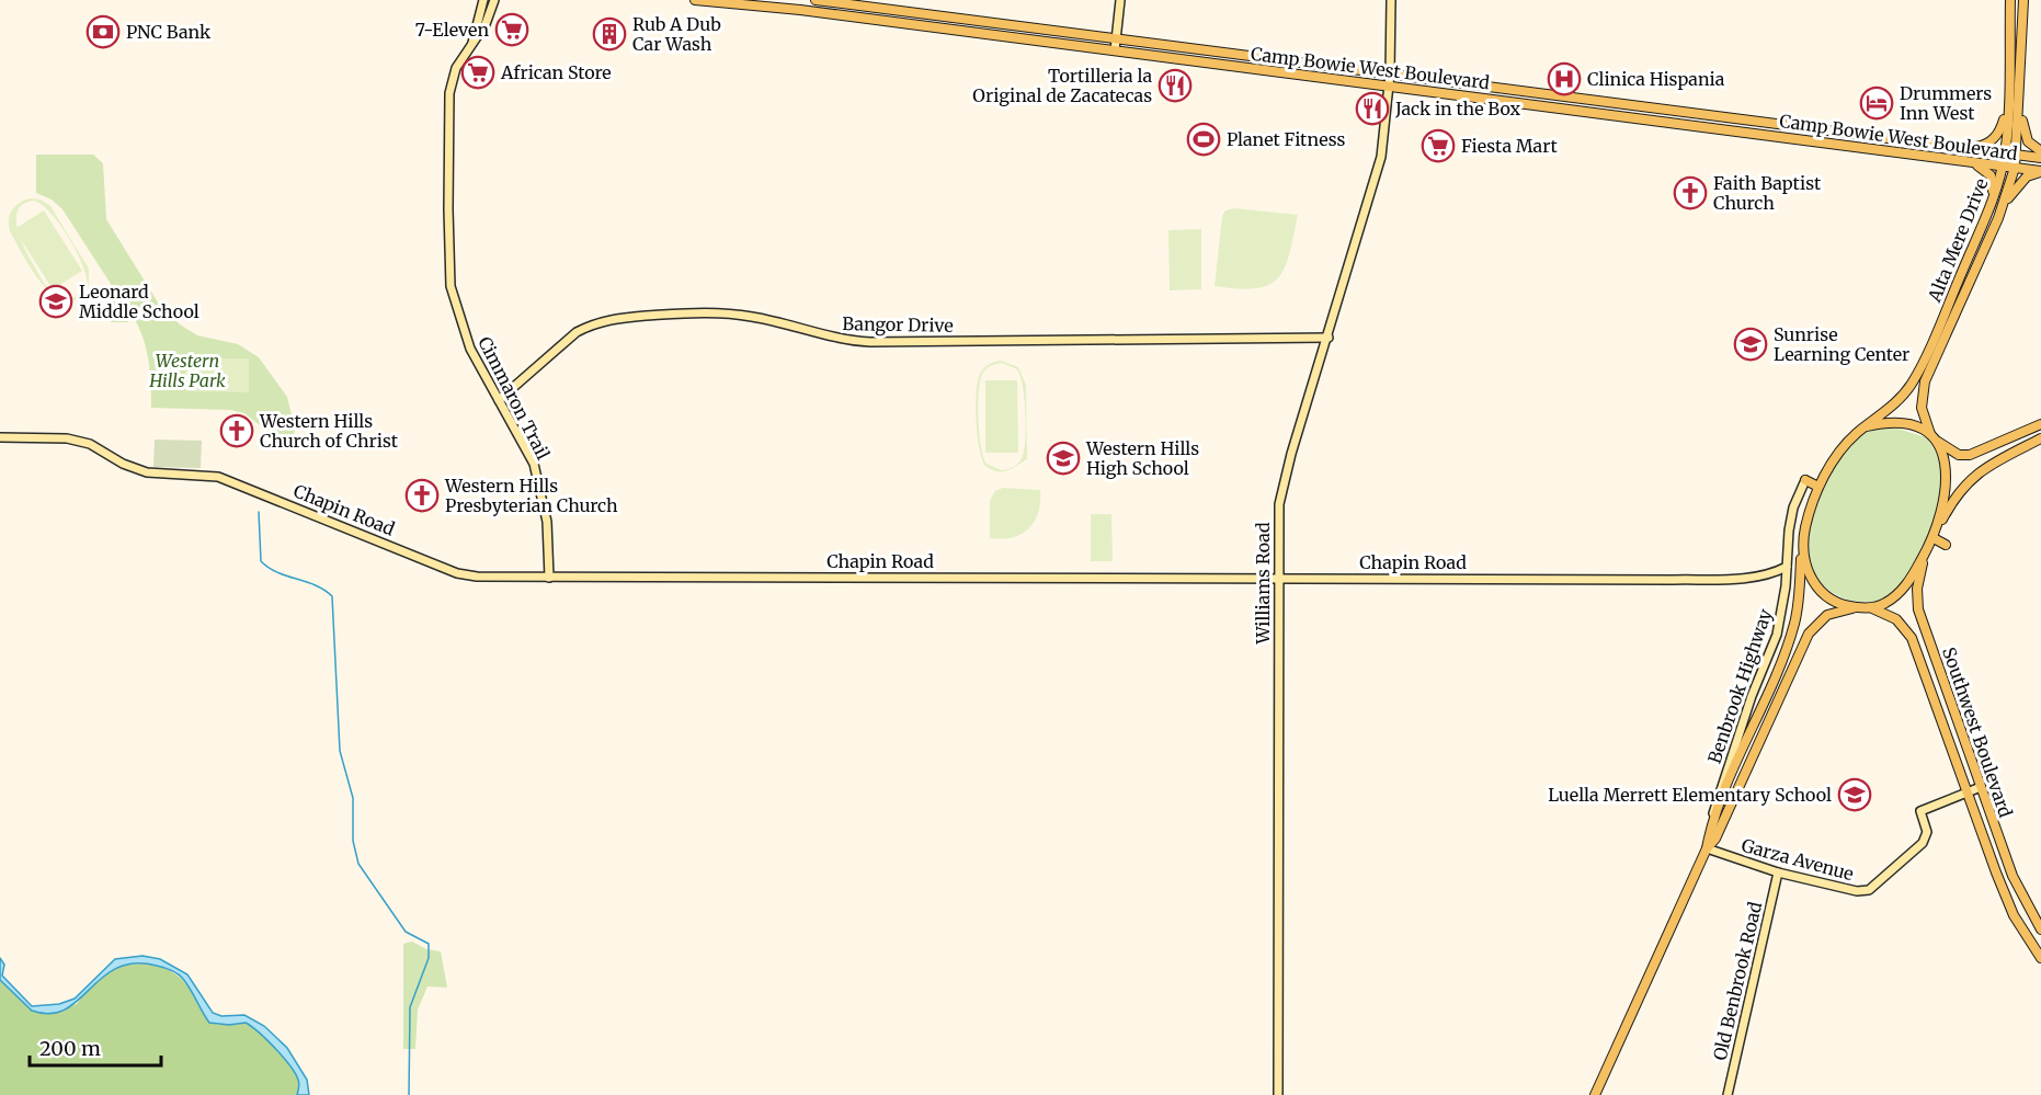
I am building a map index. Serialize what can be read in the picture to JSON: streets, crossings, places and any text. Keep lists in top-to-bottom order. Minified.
{"streets":{"main road":["Camp Bowie West Boulevard","Alta Mere Drive","Benbrook Highway","Southwest Boulevard"],"street":["Bangor Drive","Cimmaron Trail","Chapin Road","Williams Road","Garza Avenue","Old Benbrook Road"]},"crossings":[["Camp Bowie West Boulevard","Alta Mere Drive"],["Camp Bowie West Boulevard","Williams Road"],["Alta Mere Drive","Benbrook Highway"],["Alta Mere Drive","Southwest Boulevard"],["Bangor Drive","Cimmaron Trail"],["Bangor Drive","Williams Road"],["Cimmaron Trail","Chapin Road"],["Chapin Road","Williams Road"],["Chapin Road","Benbrook Highway"],["Benbrook Highway","Southwest Boulevard"],["Benbrook Highway","Garza Avenue"],["Southwest Boulevard","Garza Avenue"],["Garza Avenue","Old Benbrook Road"]],"parks":["Western Hills Park"],"places":{"supermarket":["7-Eleven","African Store","Fiesta Mart"],"bank":["PNC Bank"],"building":["Rub A Dub Car Wash"],"hospital":["Clinica Hispania"],"restaurant":["Tortilleria la Original de Zacatecas","Jack in the Box"],"hotel":["Drummers Inn West"],"sports":["Planet Fitness"],"church":["Faith Baptist Church","Western Hills Church of Christ","Western Hills Presbyterian Church"],"school or university":["Leonard Middle School","Sunrise Learning Center","Western Hills High School","Luella Merrett Elementary School"]},"scale_bar":"200 m"}
